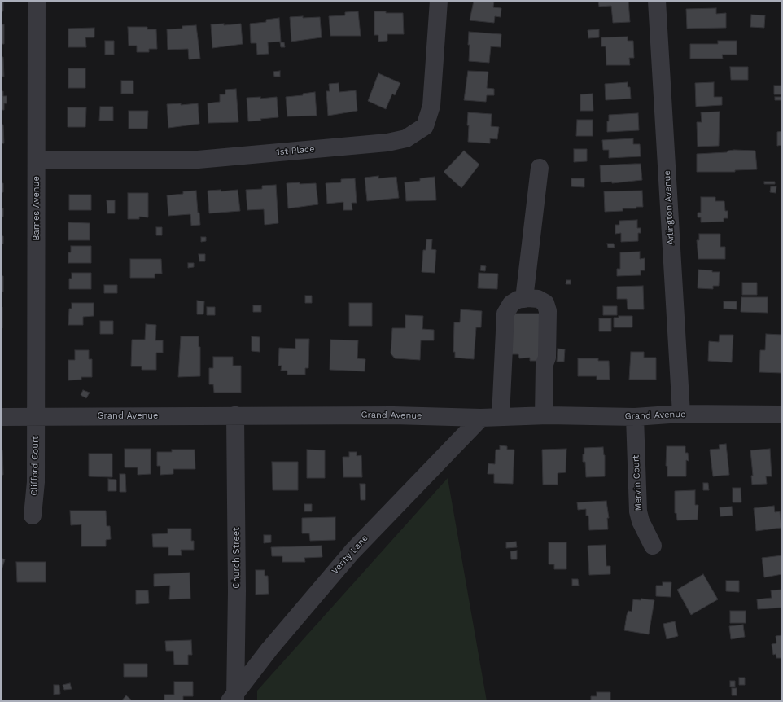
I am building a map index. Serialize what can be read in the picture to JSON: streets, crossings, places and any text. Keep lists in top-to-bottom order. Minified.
{"streets":{"street":["1st Place","Arlington Avenue","Barnes Avenue","Grand Avenue","Clifford Court","Mervin Court","Verity Lane","Church Street"]},"crossings":[["1st Place","Barnes Avenue"],["Arlington Avenue","Grand Avenue"],["Barnes Avenue","Grand Avenue"],["Barnes Avenue","Clifford Court"],["Grand Avenue","Clifford Court"],["Grand Avenue","Mervin Court"],["Grand Avenue","Verity Lane"],["Grand Avenue","Church Street"],["Verity Lane","Church Street"]]}
